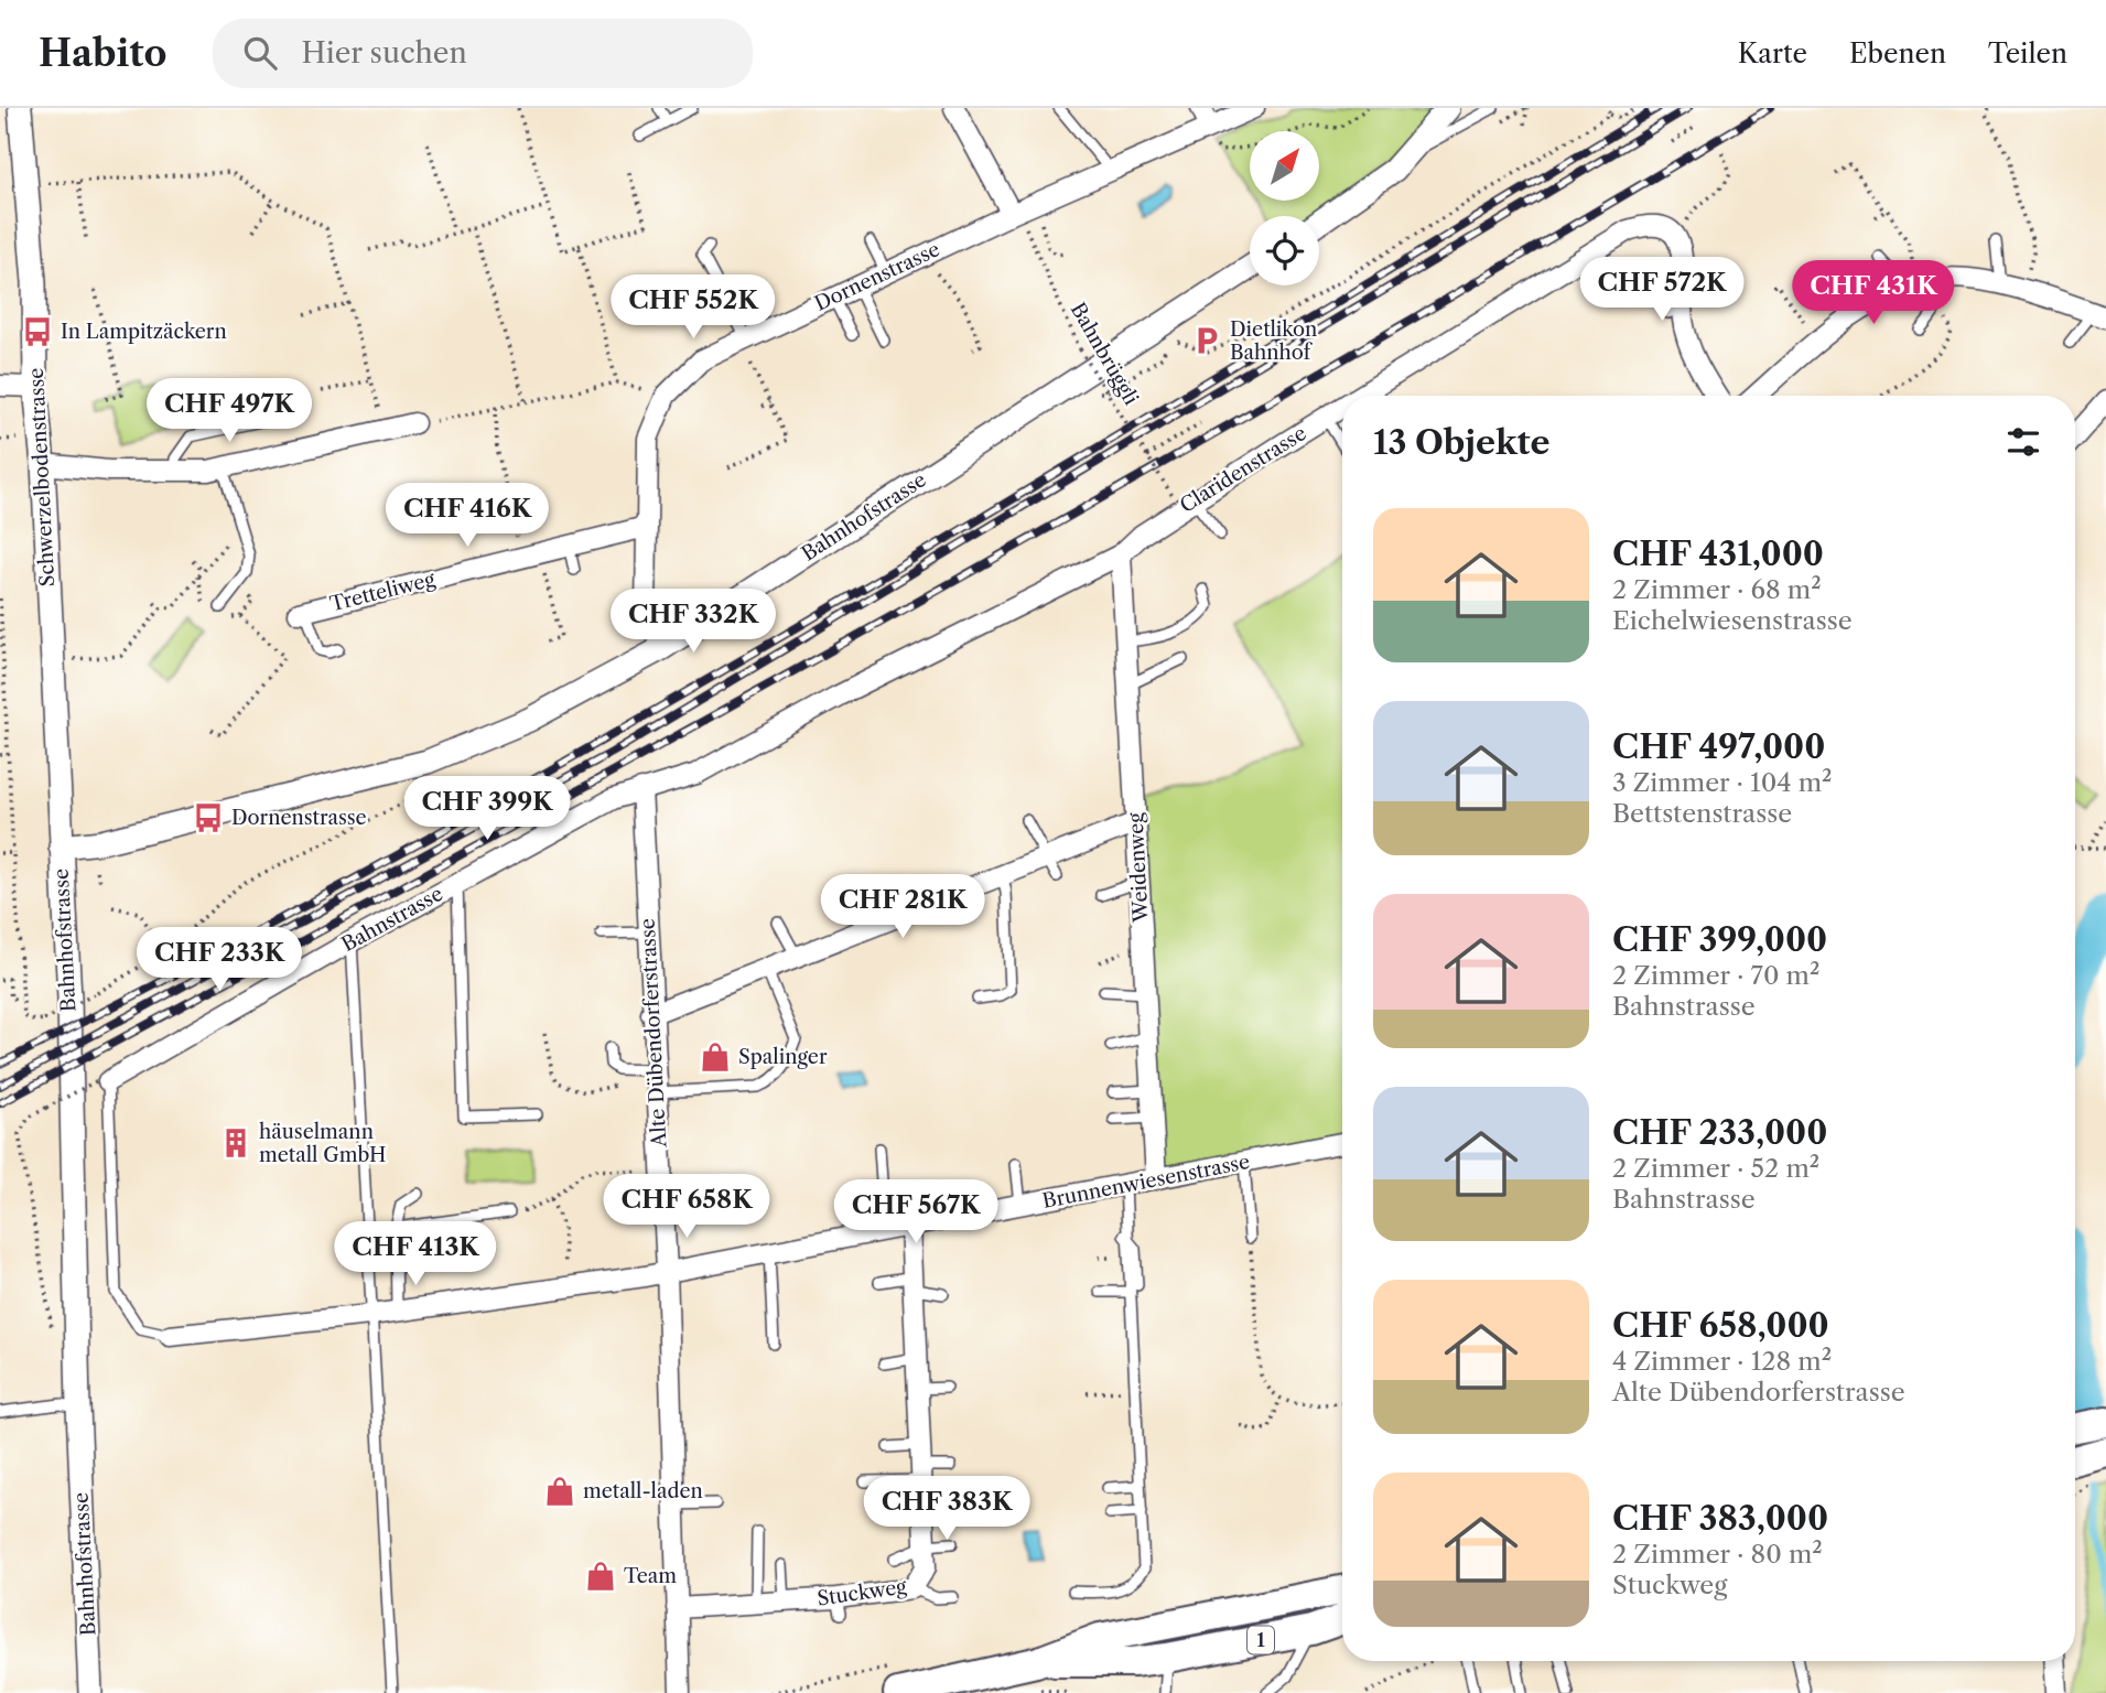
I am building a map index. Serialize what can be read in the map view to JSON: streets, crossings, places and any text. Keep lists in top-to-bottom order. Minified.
{"streets":{"main road":["1"],"street":["Dornenstrasse","Claridenstrasse","Schwerzelbodenstrasse","Bahnhofstrasse","Tretteliweg","Weidenweg","Bahnstrasse","Alte Dübendorferstrasse","Brunnenwiesenstrasse","Stuckweg"],"path":["Bahnbrüggli"]},"crossings":[["Dornenstrasse","Bahnbrüggli"],["Dornenstrasse","Bahnhofstrasse"],["Dornenstrasse","Tretteliweg"],["Claridenstrasse","Weidenweg"],["Claridenstrasse","Bahnstrasse"],["Claridenstrasse","Alte Dübendorferstrasse"],["Schwerzelbodenstrasse","Bahnhofstrasse"],["Weidenweg","Brunnenwiesenstrasse"],["Bahnstrasse","Alte Dübendorferstrasse"],["Alte Dübendorferstrasse","Brunnenwiesenstrasse"],["Alte Dübendorferstrasse","Stuckweg"],["Brunnenwiesenstrasse","Stuckweg"]],"places":{"bus stop":["In Lampitzäckern","Dornenstrasse"],"parking":["Dietlikon Bahnhof"],"shop":["Spalinger","metall-laden","Team"],"building":["häuselmann metall GmbH"]},"north":"top right","page":{"header":"Habito","search":"Hier suchen","nav":["Karte","Ebenen","Teilen"],"price":["CHF 572K","CHF 431K","CHF 552K","CHF 497K","CHF 416K","CHF 332K","CHF 399K","CHF 281K","CHF 233K","CHF 658K","CHF 567K","CHF 413K","CHF 383K"],"heading":"13 Objekte","list":[{"name":"CHF 431,000","note":"2 Zimmer · 68 m² · Eichelwiesenstrasse"},{"name":"CHF 497,000","note":"3 Zimmer · 104 m² · Bettstenstrasse"},{"name":"CHF 399,000","note":"2 Zimmer · 70 m² · Bahnstrasse"},{"name":"CHF 233,000","note":"2 Zimmer · 52 m² · Bahnstrasse"},{"name":"CHF 658,000","note":"4 Zimmer · 128 m² · Alte Dübendorferstrasse"},{"name":"CHF 383,000","note":"2 Zimmer · 80 m² · Stuckweg"}]}}
